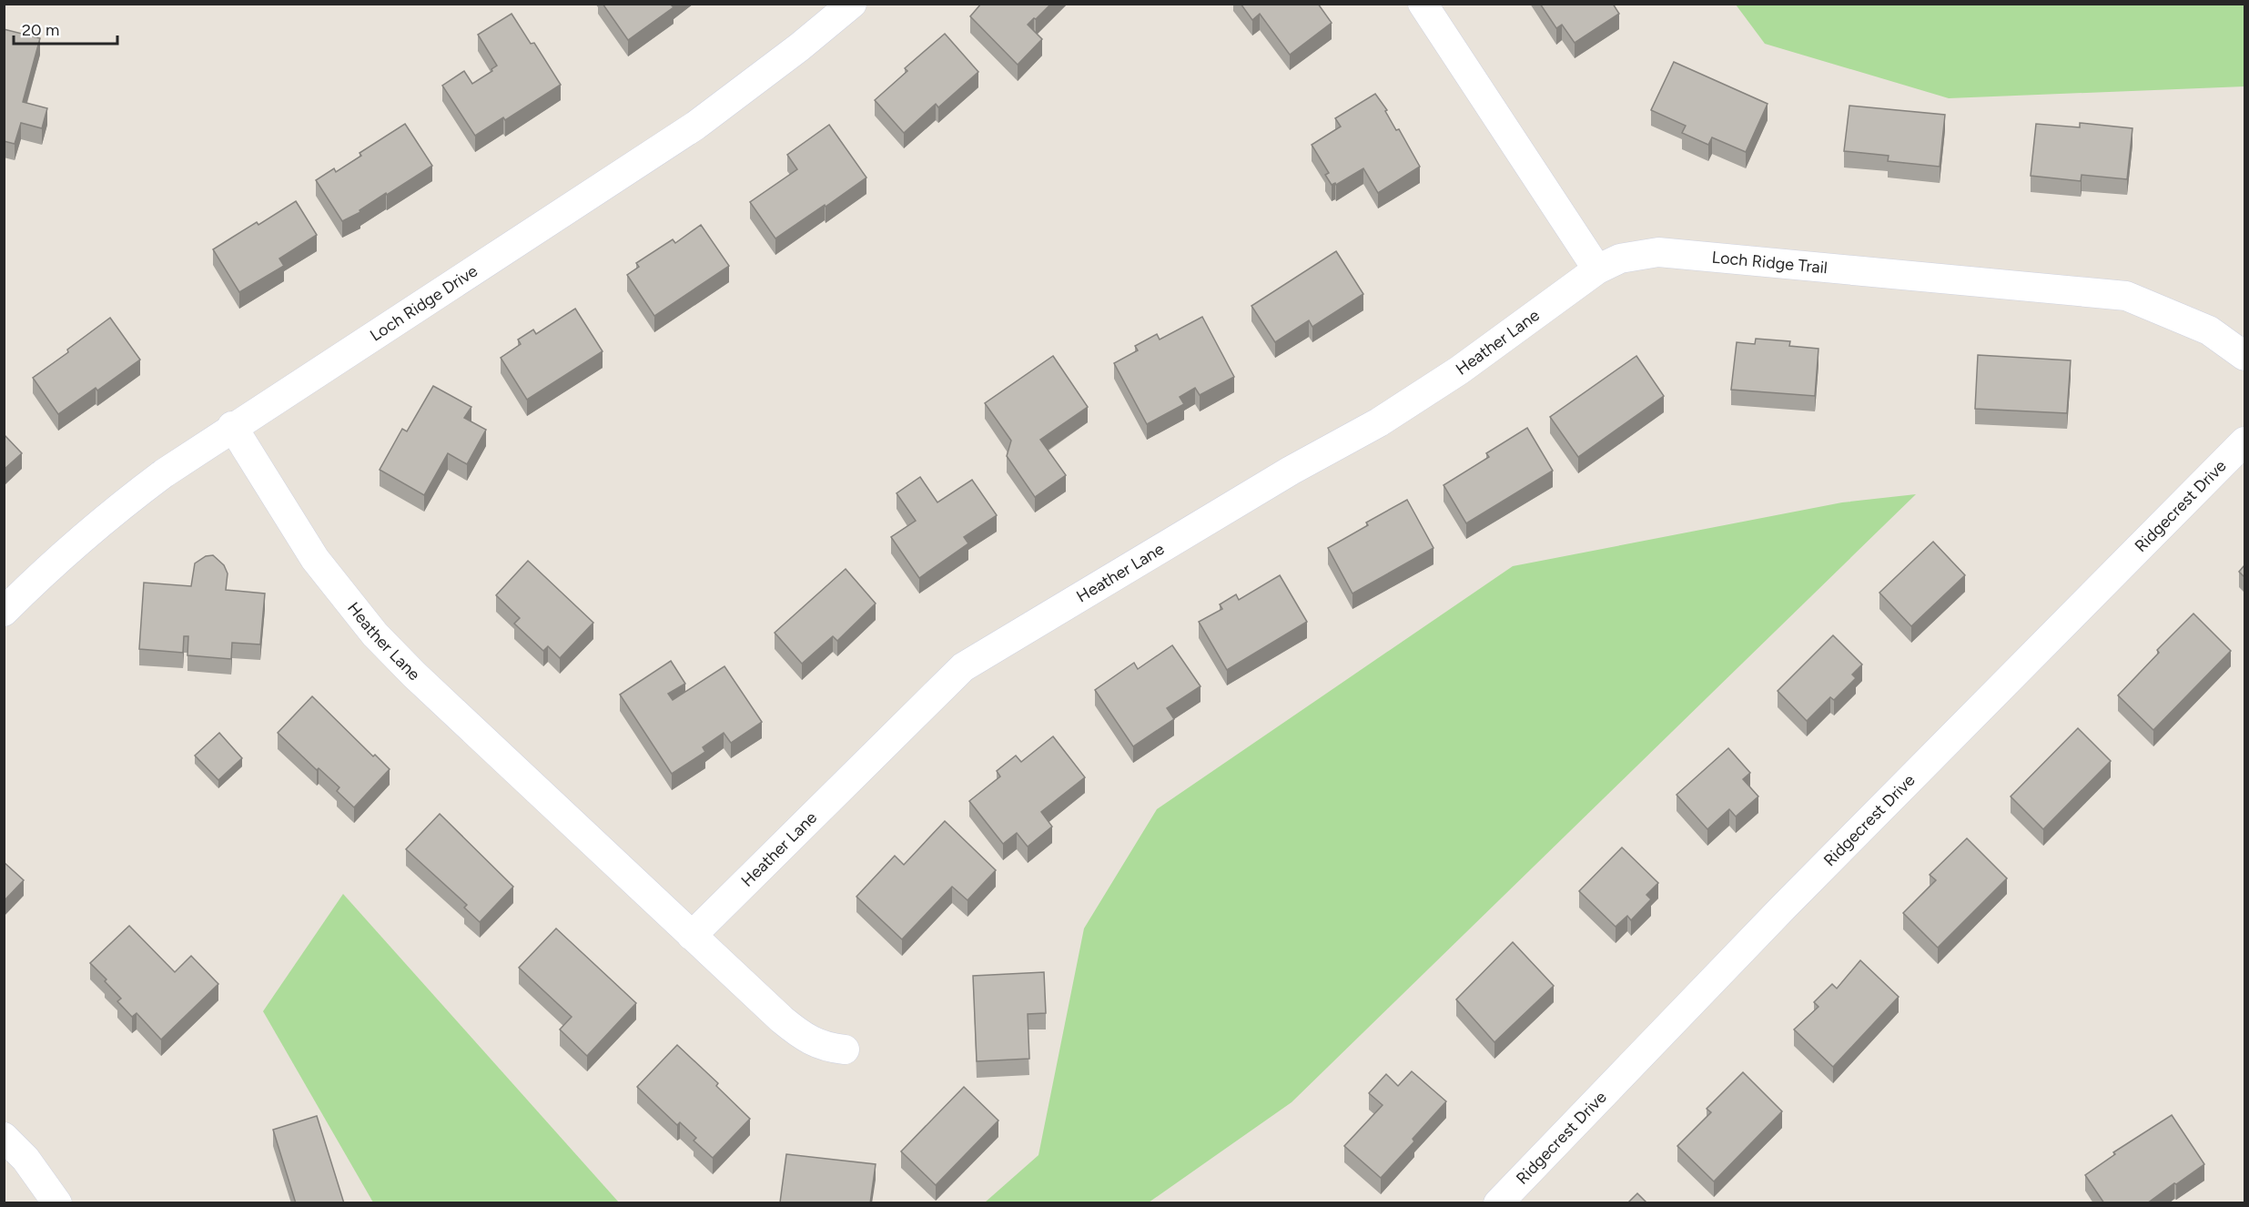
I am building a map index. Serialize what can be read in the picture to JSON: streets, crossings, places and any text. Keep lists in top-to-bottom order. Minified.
{"streets":{"street":["Loch Ridge Trail","Loch Ridge Drive","Heather Lane","Ridgecrest Drive"]},"crossings":[["Loch Ridge Trail","Heather Lane"],["Loch Ridge Drive","Heather Lane"]],"scale_bar":"20 m"}
